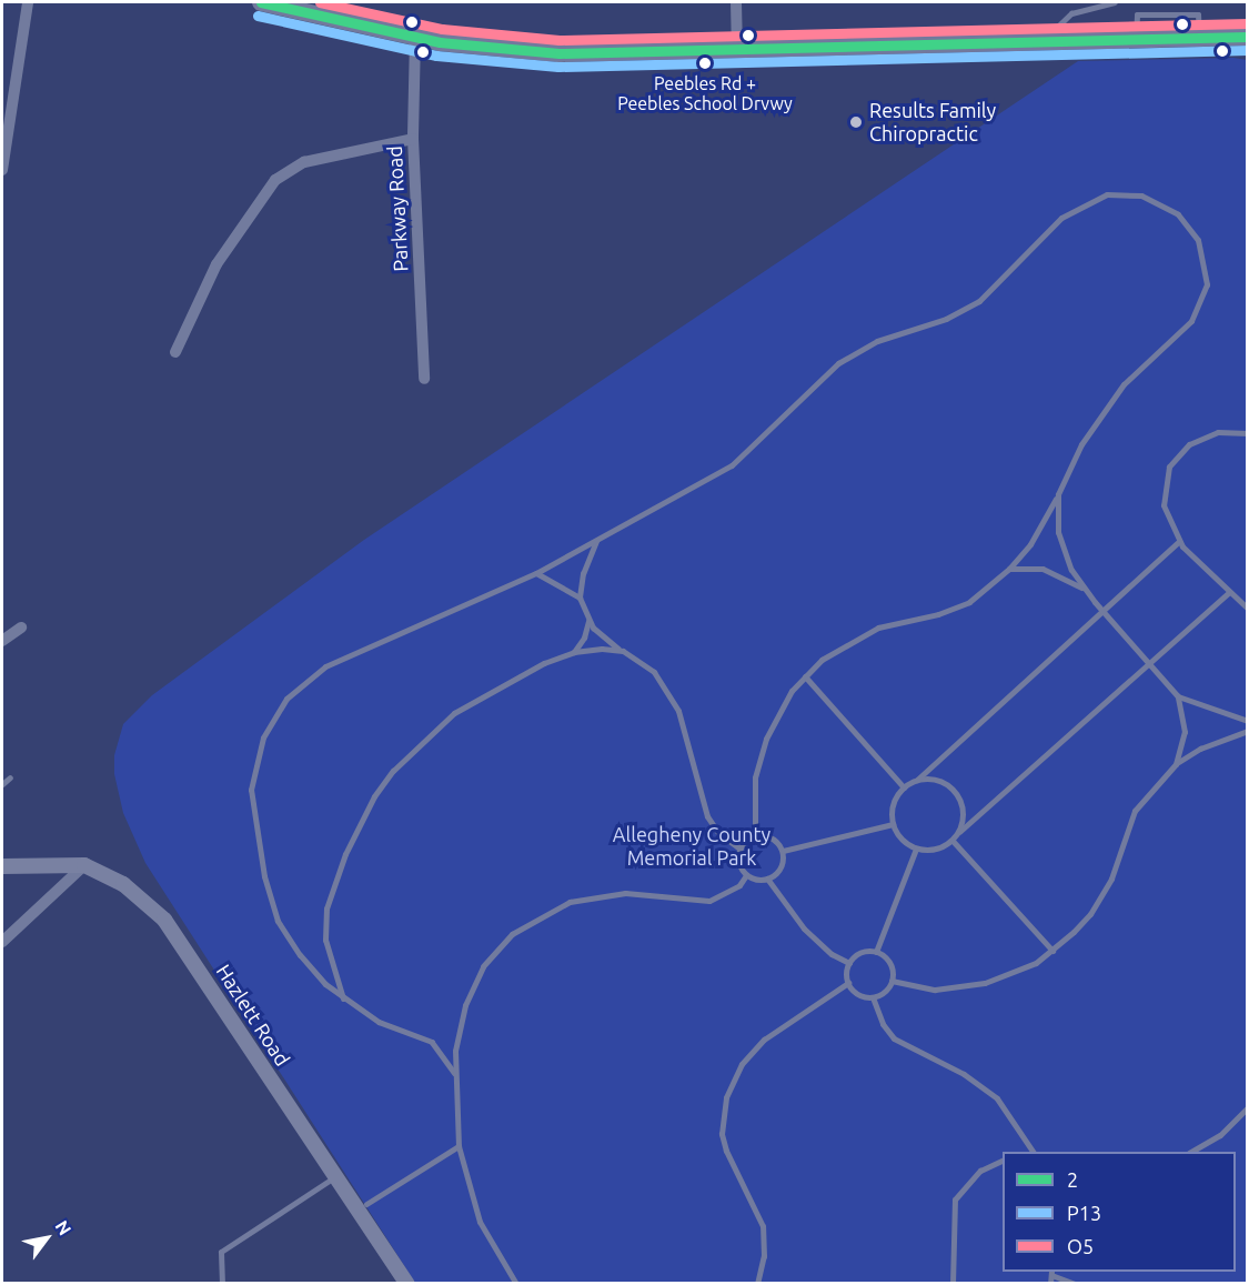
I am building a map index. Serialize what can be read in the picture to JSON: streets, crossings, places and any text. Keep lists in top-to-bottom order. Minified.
{"streets":{"street":["Parkway Road","Hazlett Road"]},"parks":["Allegheny County Memorial Park"],"places":["Peebles Rd + Peebles School Drvwy","Results Family Chiropractic"],"lines":["transit line 2","transit line O5","transit line P13"],"legend":["2","P13","O5"],"north":"top right"}
